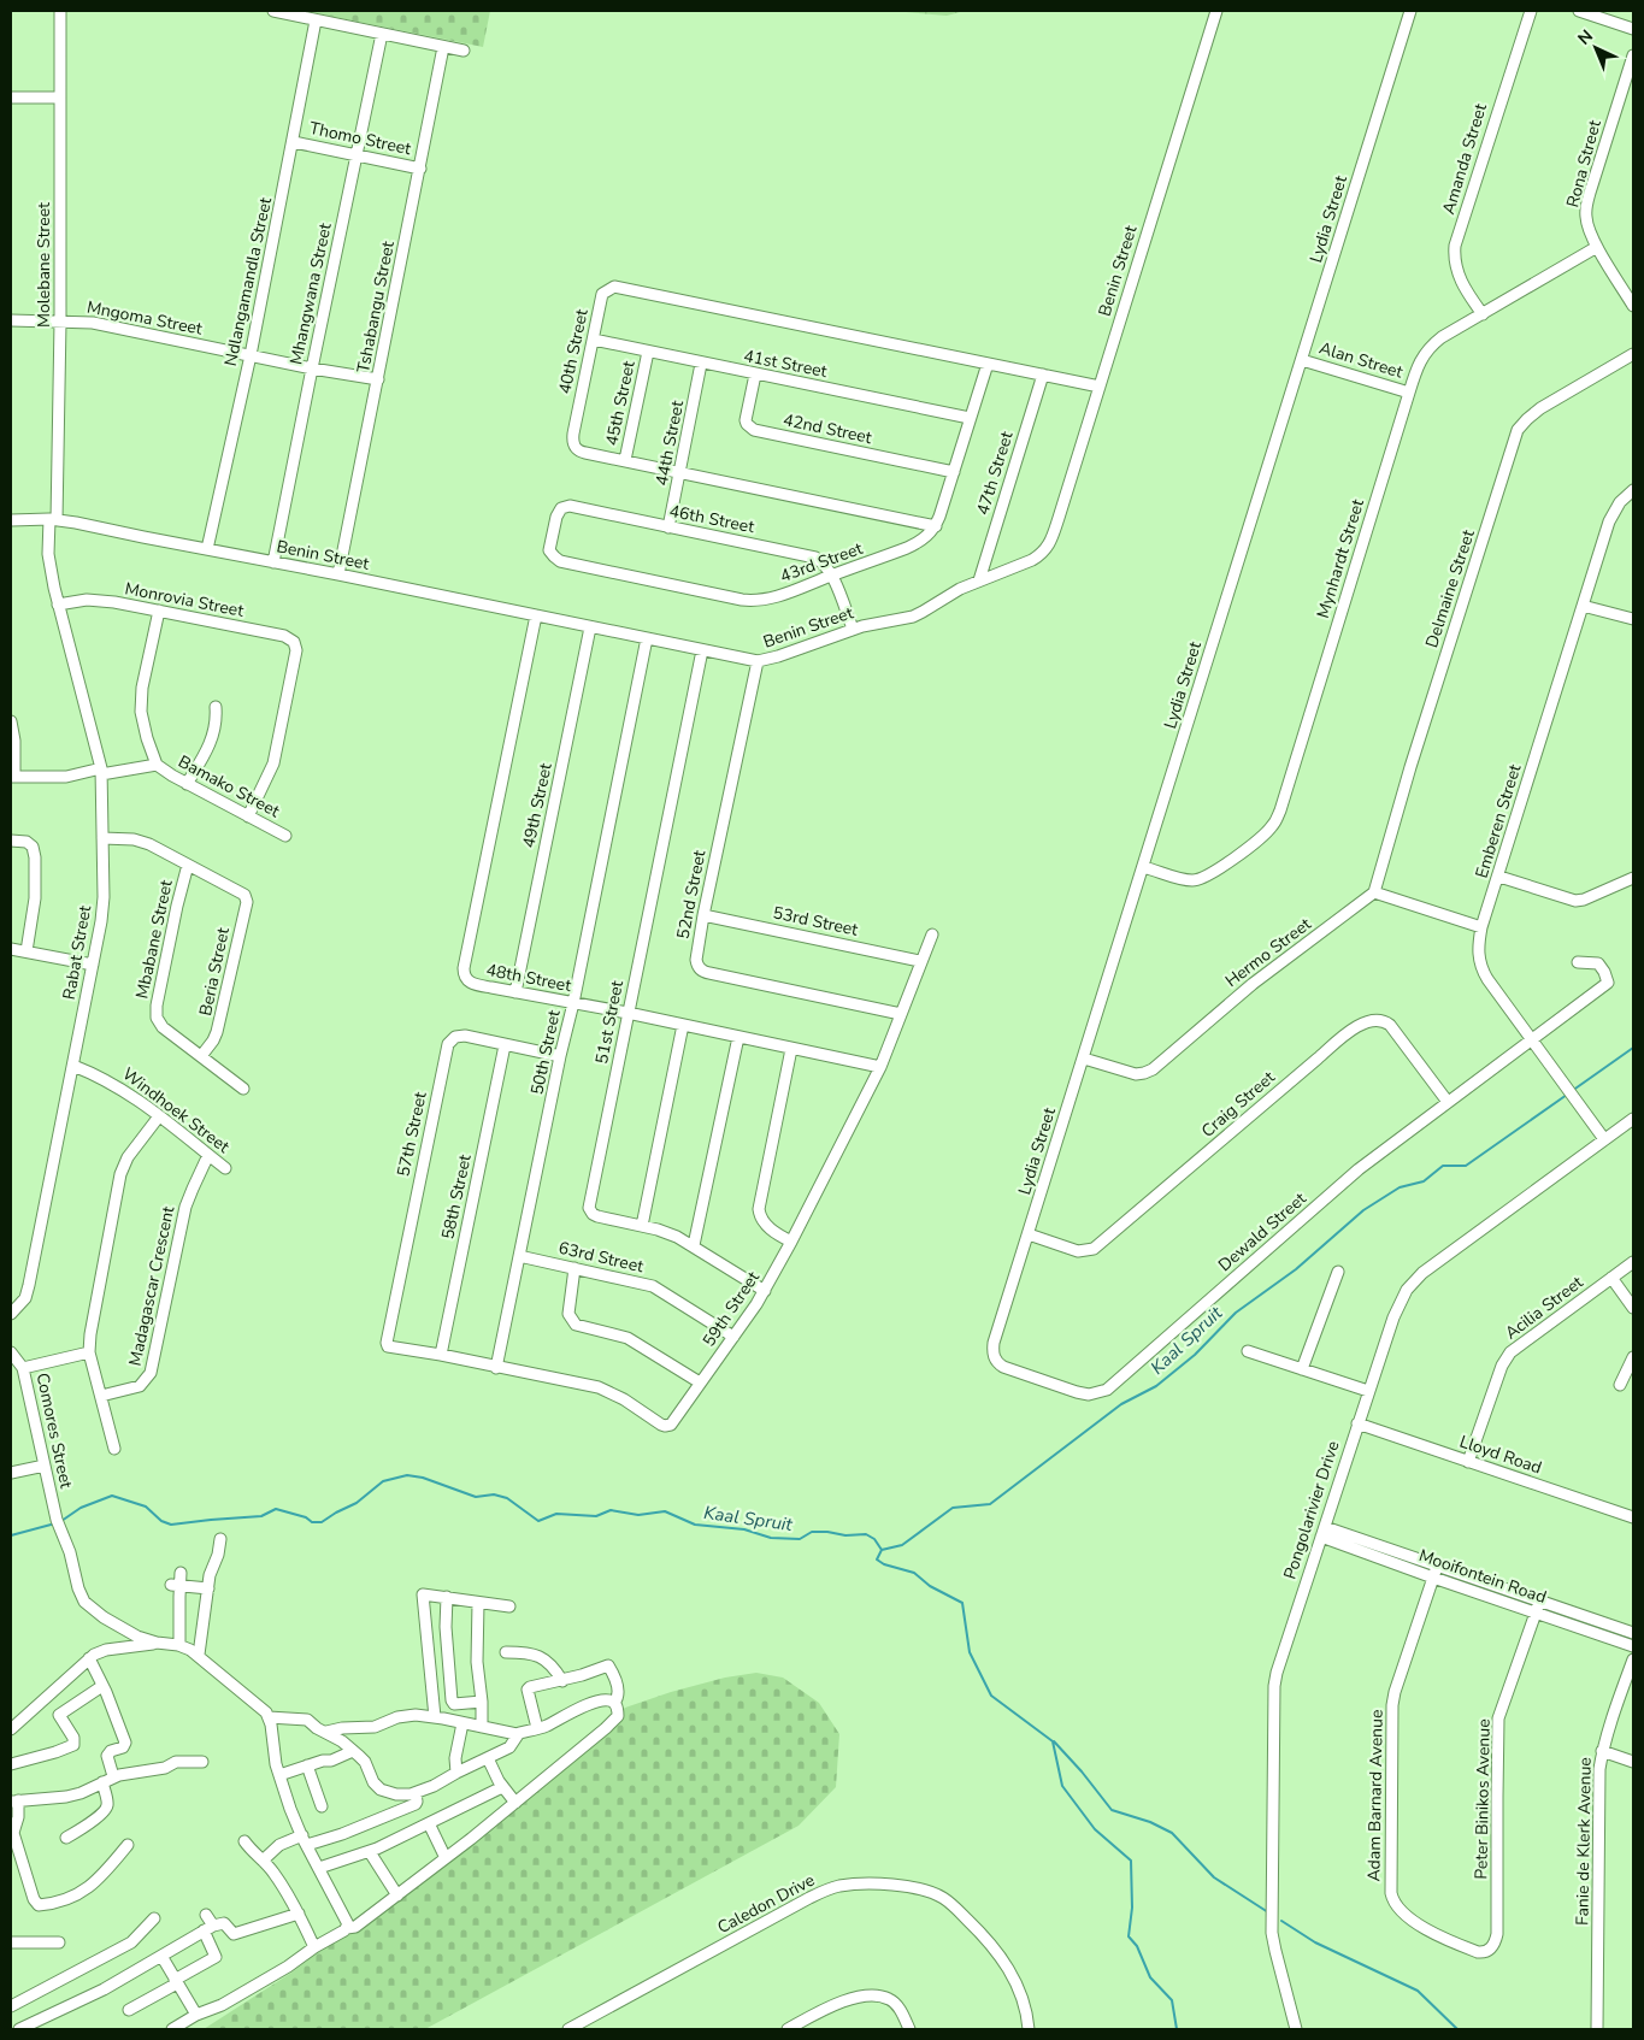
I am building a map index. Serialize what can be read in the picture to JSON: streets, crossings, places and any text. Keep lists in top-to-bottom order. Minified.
{"streets":{"street":["Thomo Street","Amanda Street","Rona Street","Lydia Street","Molebane Street","Benin Street","Ndlangamandla Street","Mhangwana Street","Tshabangu Street","Mngoma Street","40th Street","Alan Street","41st Street","45th Street","42nd Street","44th Street","47th Street","46th Street","Mynhardt Street","43rd Street","Delmaine Street","Monrovia Street","Bamako Street","49th Street","Emberen Street","52nd Street","53rd Street","Mbabane Street","Rabat Street","Hermo Street","Beria Street","48th Street","51st Street","50th Street","Craig Street","Windhoek Street","57th Street","58th Street","Dewald Street","63rd Street","Madagascar Crescent","Acilia Street","59th Street","Comores Street","Lloyd Road","Pongolarivier Drive","Mooifontein Road","Adam Barnard Avenue","Peter Binikos Avenue","Fanie de Klerk Avenue","Caledon Drive"]},"crossings":[["Thomo Street","Ndlangamandla Street"],["Thomo Street","Mhangwana Street"],["Thomo Street","Tshabangu Street"],["Amanda Street","Mynhardt Street"],["Rona Street","Mynhardt Street"],["Lydia Street","Alan Street"],["Lydia Street","Mynhardt Street"],["Lydia Street","Hermo Street"],["Lydia Street","Craig Street"],["Lydia Street","Dewald Street"],["Molebane Street","Benin Street"],["Molebane Street","Mngoma Street"],["Molebane Street","Rabat Street"],["Benin Street","Ndlangamandla Street"],["Benin Street","Mhangwana Street"],["Benin Street","Tshabangu Street"],["Benin Street","40th Street"],["Benin Street","47th Street"],["Benin Street","46th Street"],["Benin Street","49th Street"],["Benin Street","52nd Street"],["Benin Street","Rabat Street"],["Benin Street","48th Street"],["Benin Street","51st Street"],["Benin Street","50th Street"],["Ndlangamandla Street","Mngoma Street"],["Mhangwana Street","Mngoma Street"],["Tshabangu Street","Mngoma Street"],["40th Street","41st Street"],["40th Street","45th Street"],["40th Street","44th Street"],["40th Street","47th Street"],["40th Street","43rd Street"],["Alan Street","Mynhardt Street"],["41st Street","45th Street"],["41st Street","42nd Street"],["41st Street","44th Street"],["44th Street","46th Street"],["46th Street","43rd Street"],["Delmaine Street","Hermo Street"],["Monrovia Street","Bamako Street"],["Monrovia Street","Rabat Street"],["Bamako Street","Rabat Street"],["49th Street","48th Street"],["Emberen Street","Dewald Street"],["Emberen Street","Pongolarivier Drive"],["52nd Street","53rd Street"],["52nd Street","59th Street"],["53rd Street","59th Street"],["Mbabane Street","Beria Street"],["Rabat Street","Windhoek Street"],["48th Street","51st Street"],["48th Street","50th Street"],["48th Street","59th Street"],["51st Street","59th Street"],["50th Street","57th Street"],["50th Street","63rd Street"],["50th Street","59th Street"],["Craig Street","Dewald Street"],["Windhoek Street","Madagascar Crescent"],["57th Street","58th Street"],["57th Street","59th Street"],["58th Street","59th Street"],["63rd Street","59th Street"],["Acilia Street","Lloyd Road"],["Lloyd Road","Pongolarivier Drive"],["Pongolarivier Drive","Mooifontein Road"],["Mooifontein Road","Adam Barnard Avenue"],["Mooifontein Road","Peter Binikos Avenue"],["Adam Barnard Avenue","Peter Binikos Avenue"]],"water":["Kaal Spruit"],"north":"top left"}
